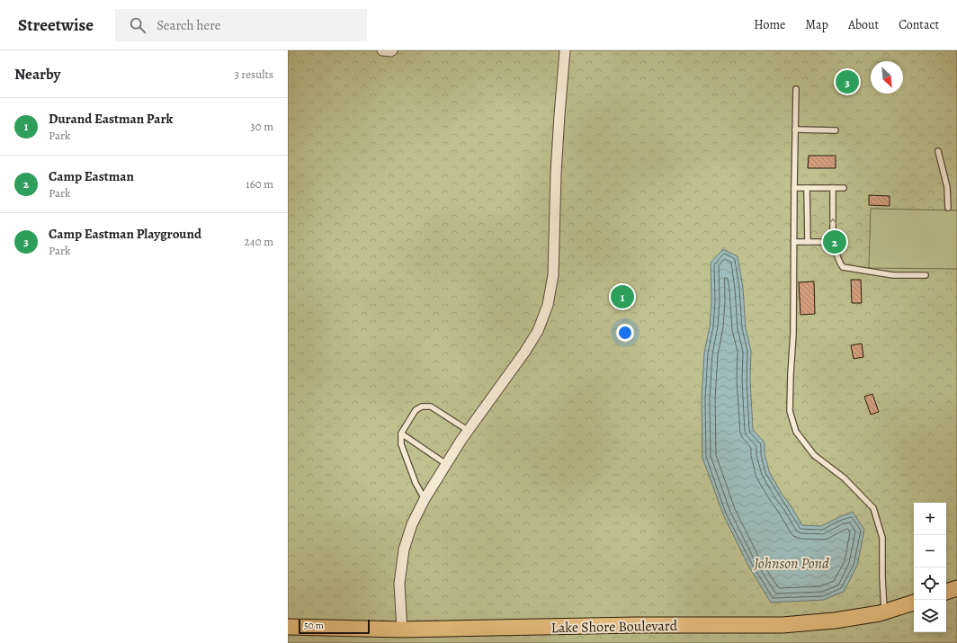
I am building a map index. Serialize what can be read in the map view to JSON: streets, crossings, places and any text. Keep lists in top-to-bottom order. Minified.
{"streets":{"main road":["Lake Shore Boulevard"]},"water":["Johnson Pond"],"scale_bar":"50 m","north":"bottom right","page":{"header":"Streetwise","search":"Search here","nav":["Home","Map","About","Contact"],"heading":["Nearby","3 results"],"pins":["3","2","1"],"list":[{"mark":"1","name":"Durand Eastman Park","note":"Park","value":"30 m"},{"mark":"2","name":"Camp Eastman","note":"Park","value":"160 m"},{"mark":"3","name":"Camp Eastman Playground","note":"Park","value":"240 m"}],"map_buttons":["+","−"],"scale":"50 m"}}
